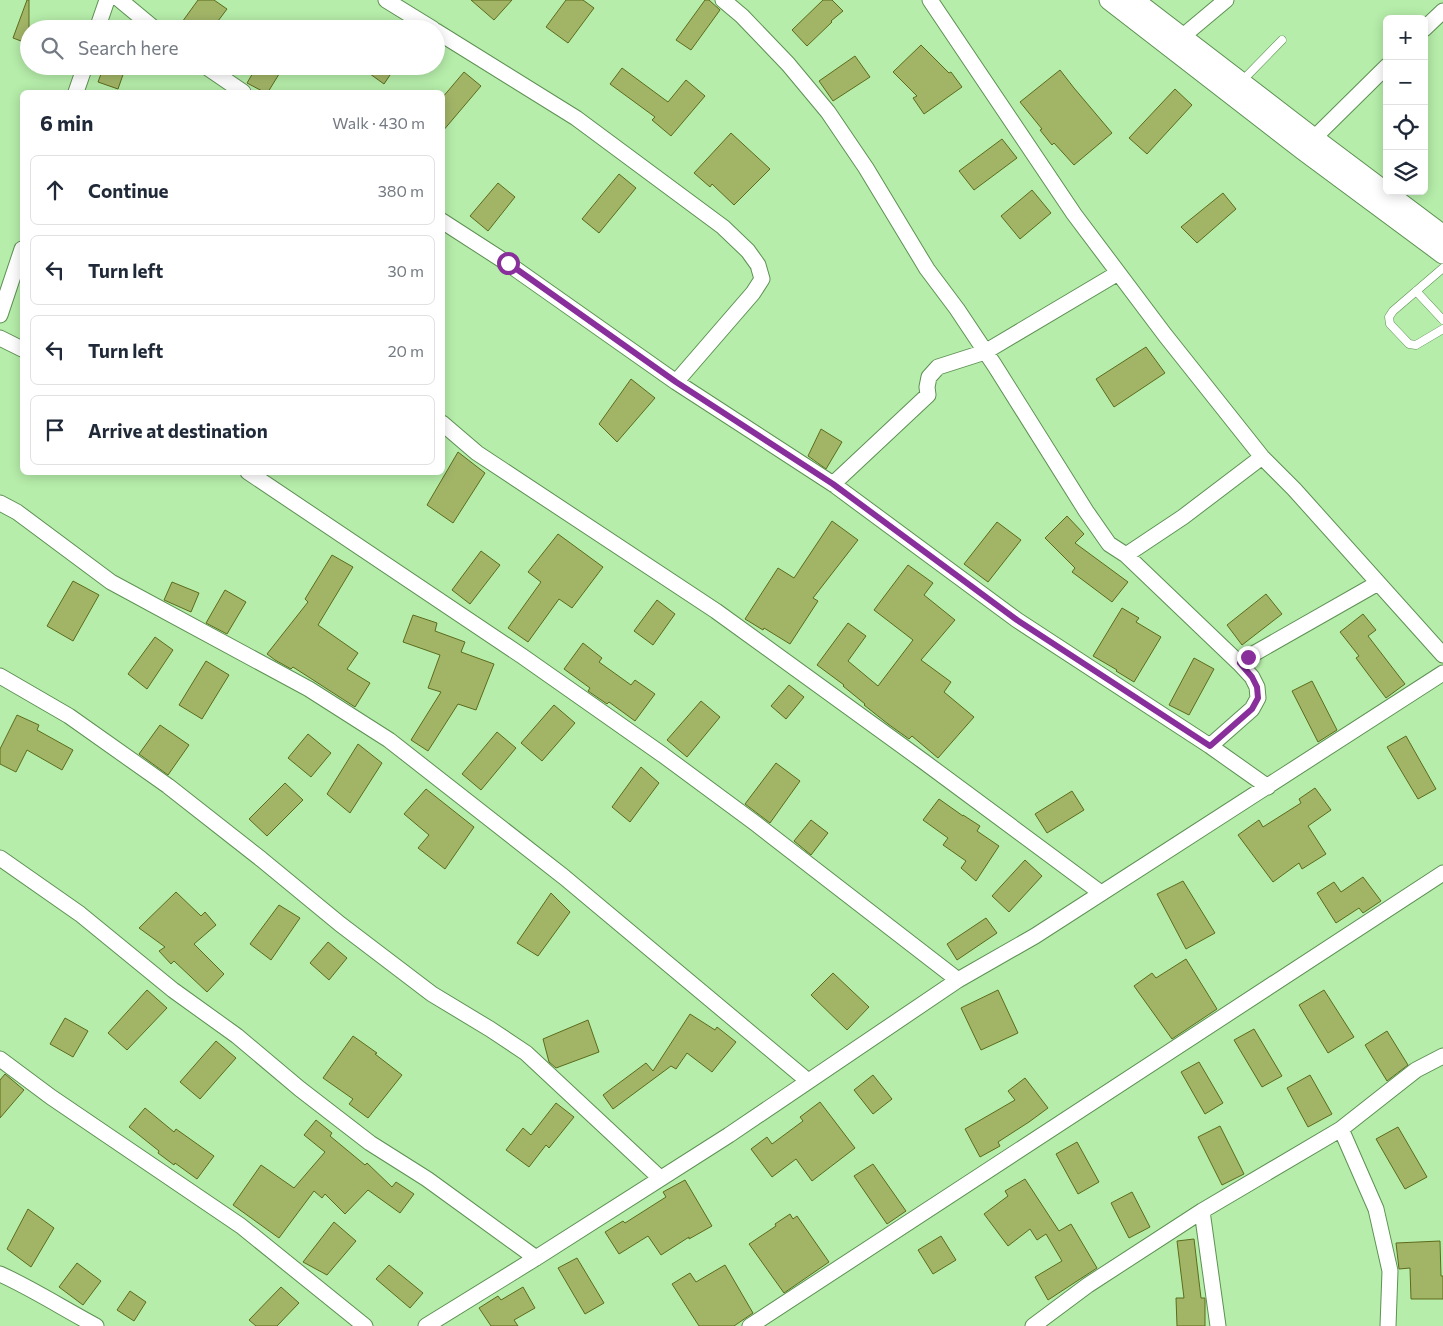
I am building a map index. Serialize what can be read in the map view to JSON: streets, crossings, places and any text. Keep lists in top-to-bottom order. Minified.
{"page":{"map_buttons":["+","−"],"search":"Search here","heading":["6 min","Walk · 430 m"],"list":[["Continue","380 m"],["Turn left","30 m"],["Turn left","20 m"],"Arrive at destination"]}}
